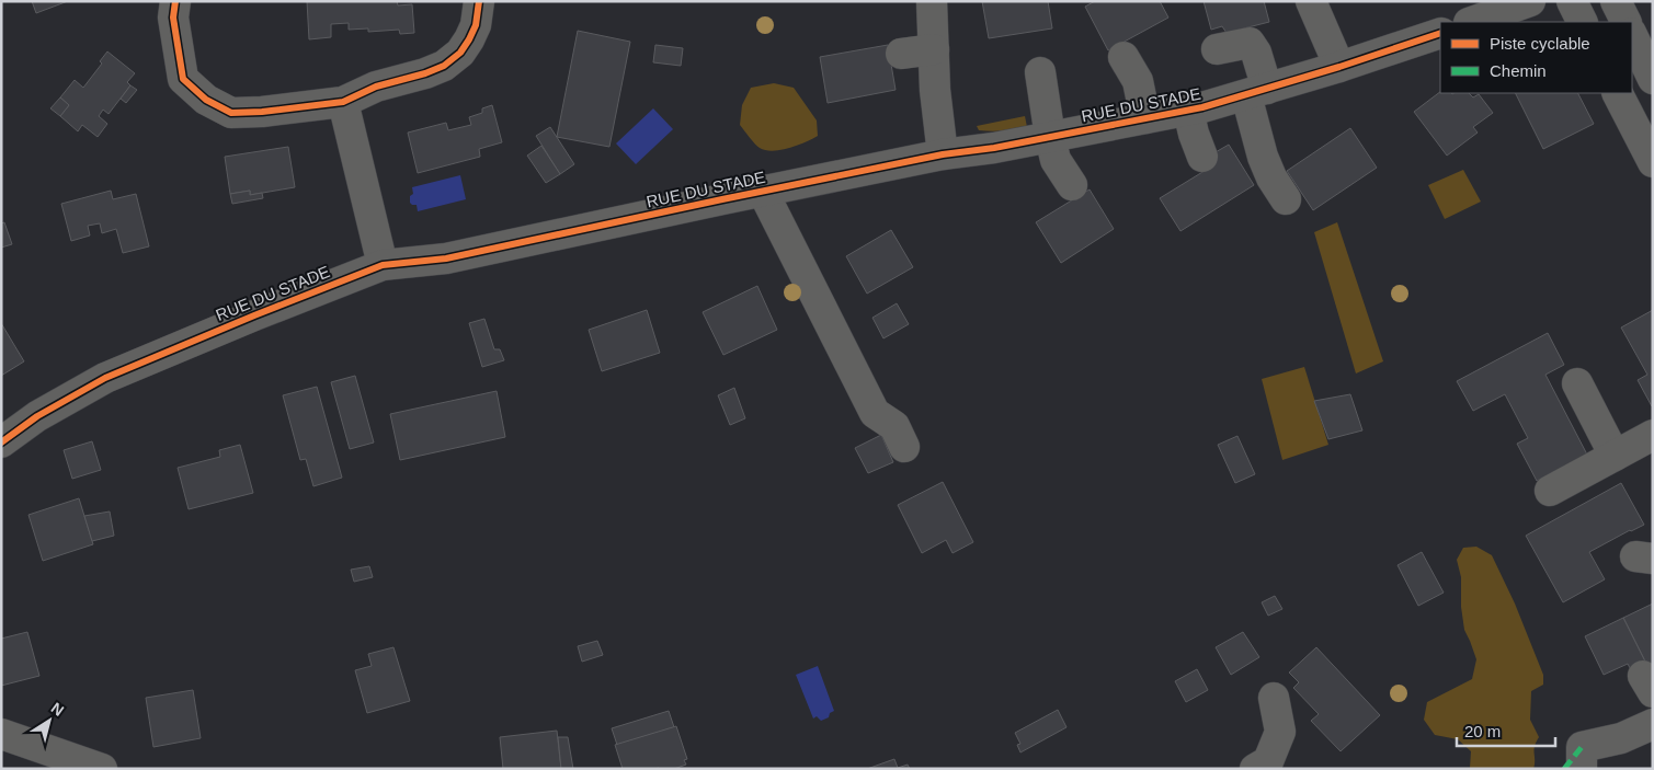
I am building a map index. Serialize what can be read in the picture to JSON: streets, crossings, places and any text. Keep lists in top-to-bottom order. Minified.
{"streets":{"street":["RUE DU STADE"]},"legend":["Piste cyclable","Chemin"],"scale_bar":"20 m","north":"top right"}
